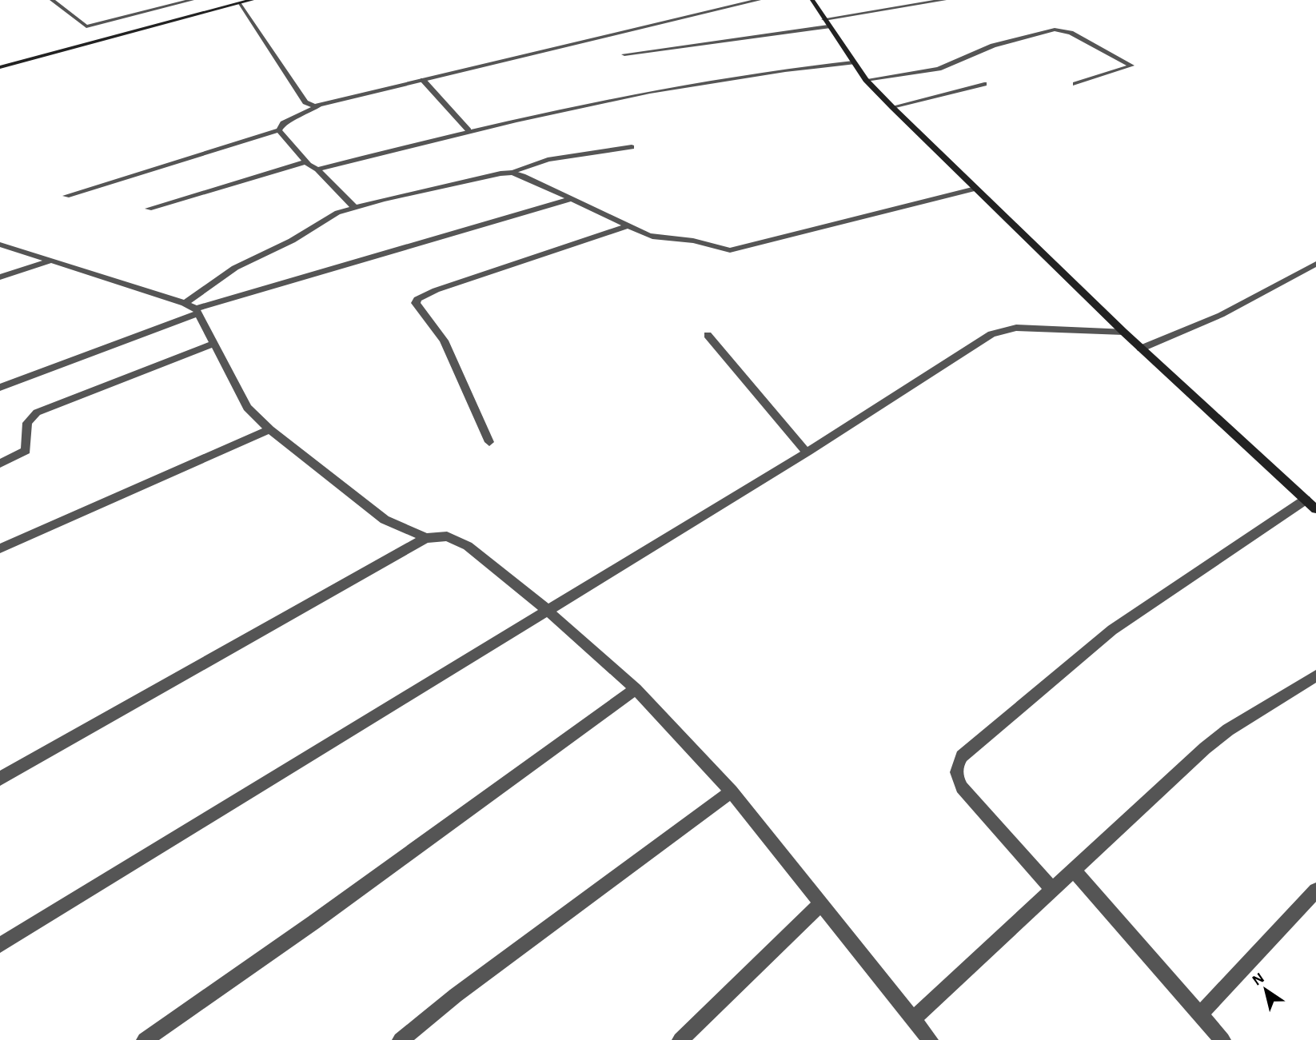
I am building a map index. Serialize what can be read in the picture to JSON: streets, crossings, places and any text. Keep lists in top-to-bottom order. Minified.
{"north":"top left"}
